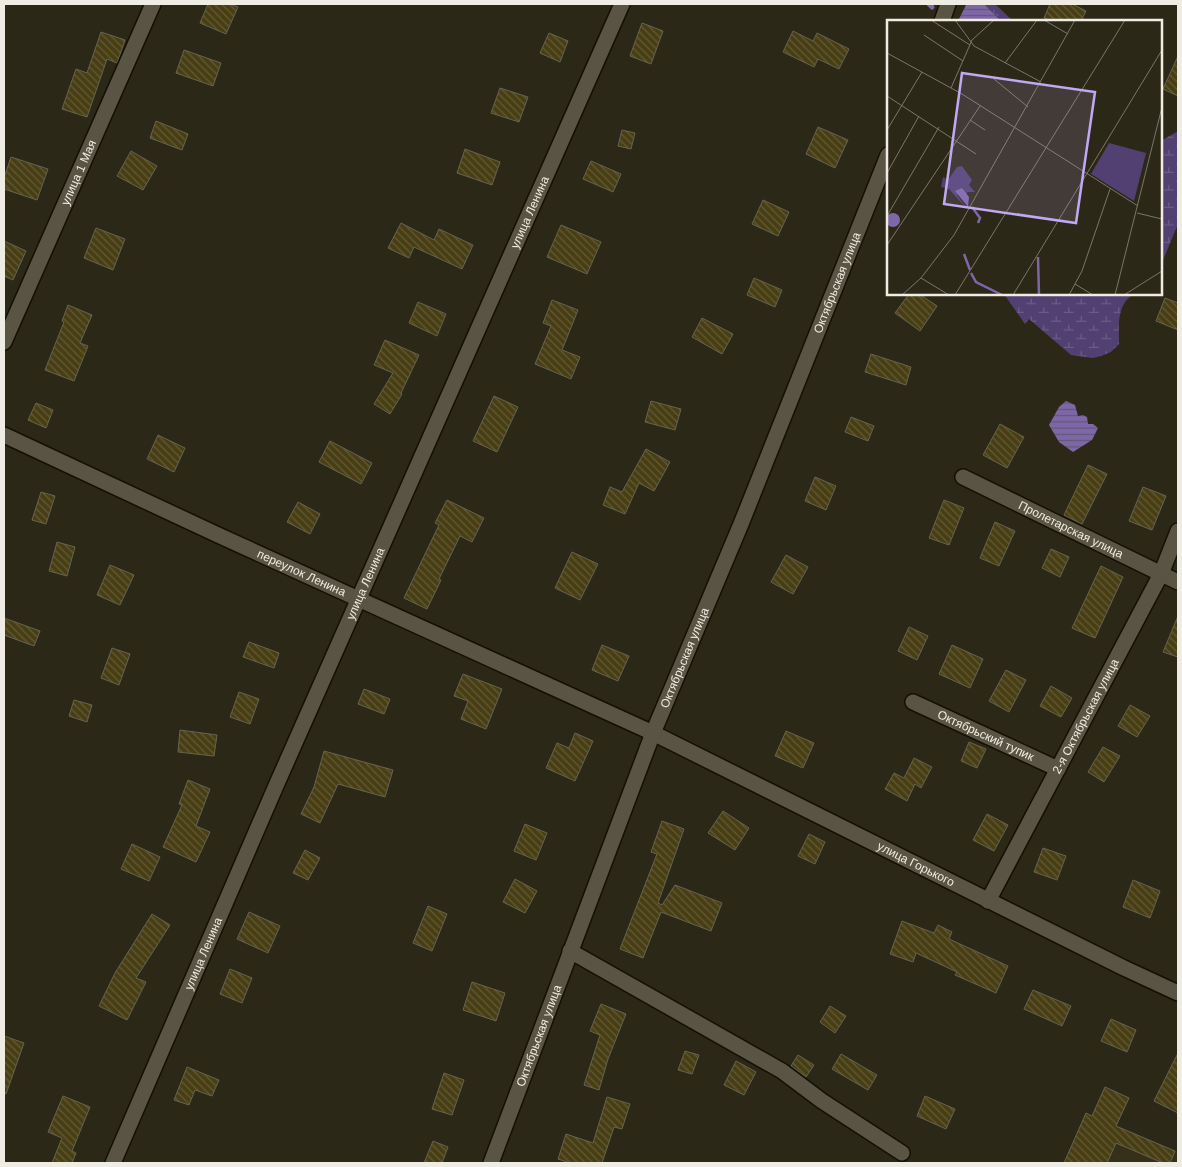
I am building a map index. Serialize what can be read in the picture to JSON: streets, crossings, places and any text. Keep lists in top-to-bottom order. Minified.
{"streets":{"street":["улица 1 Мая","улица Ленина","Октябрьская улица","Пролетарская улица","переулок Ленина","2-я Октябрьская улица","Октябрьский тупик","улица Горького"]},"crossings":[["улица Ленина","переулок Ленина"],["Октябрьская улица","переулок Ленина"],["Октябрьская улица","улица Горького"],["Пролетарская улица","2-я Октябрьская улица"],["переулок Ленина","улица Горького"],["2-я Октябрьская улица","Октябрьский тупик"],["2-я Октябрьская улица","улица Горького"]]}
